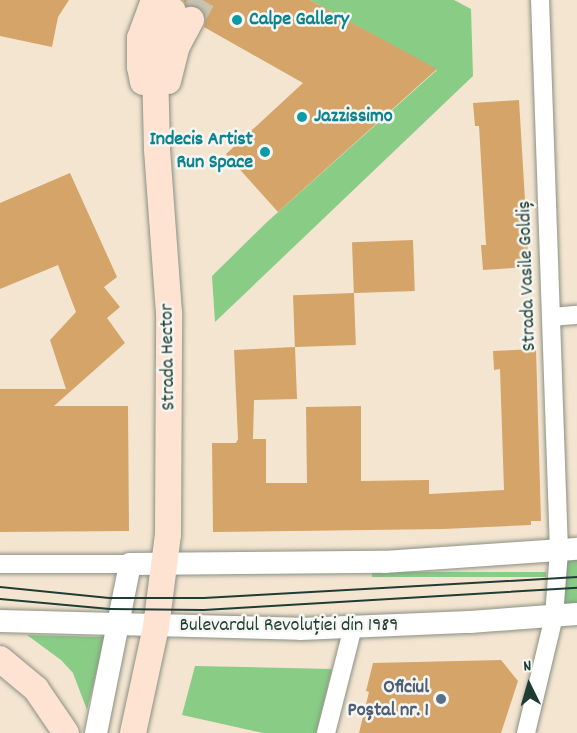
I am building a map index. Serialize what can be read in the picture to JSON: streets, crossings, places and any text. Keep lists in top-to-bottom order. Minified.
{"streets":{"main road":["Strada Hector"],"street":["Strada Vasile Goldiș","Bulevardul Revoluției din 1989"]},"crossings":[["Strada Vasile Goldiș","Bulevardul Revoluției din 1989"],["Strada Hector","Bulevardul Revoluției din 1989"]],"places":["Calpe Gallery","Jazzissimo","Indecis Artist Run Space","Oficiul Poștal nr. 1"],"north":"top"}
